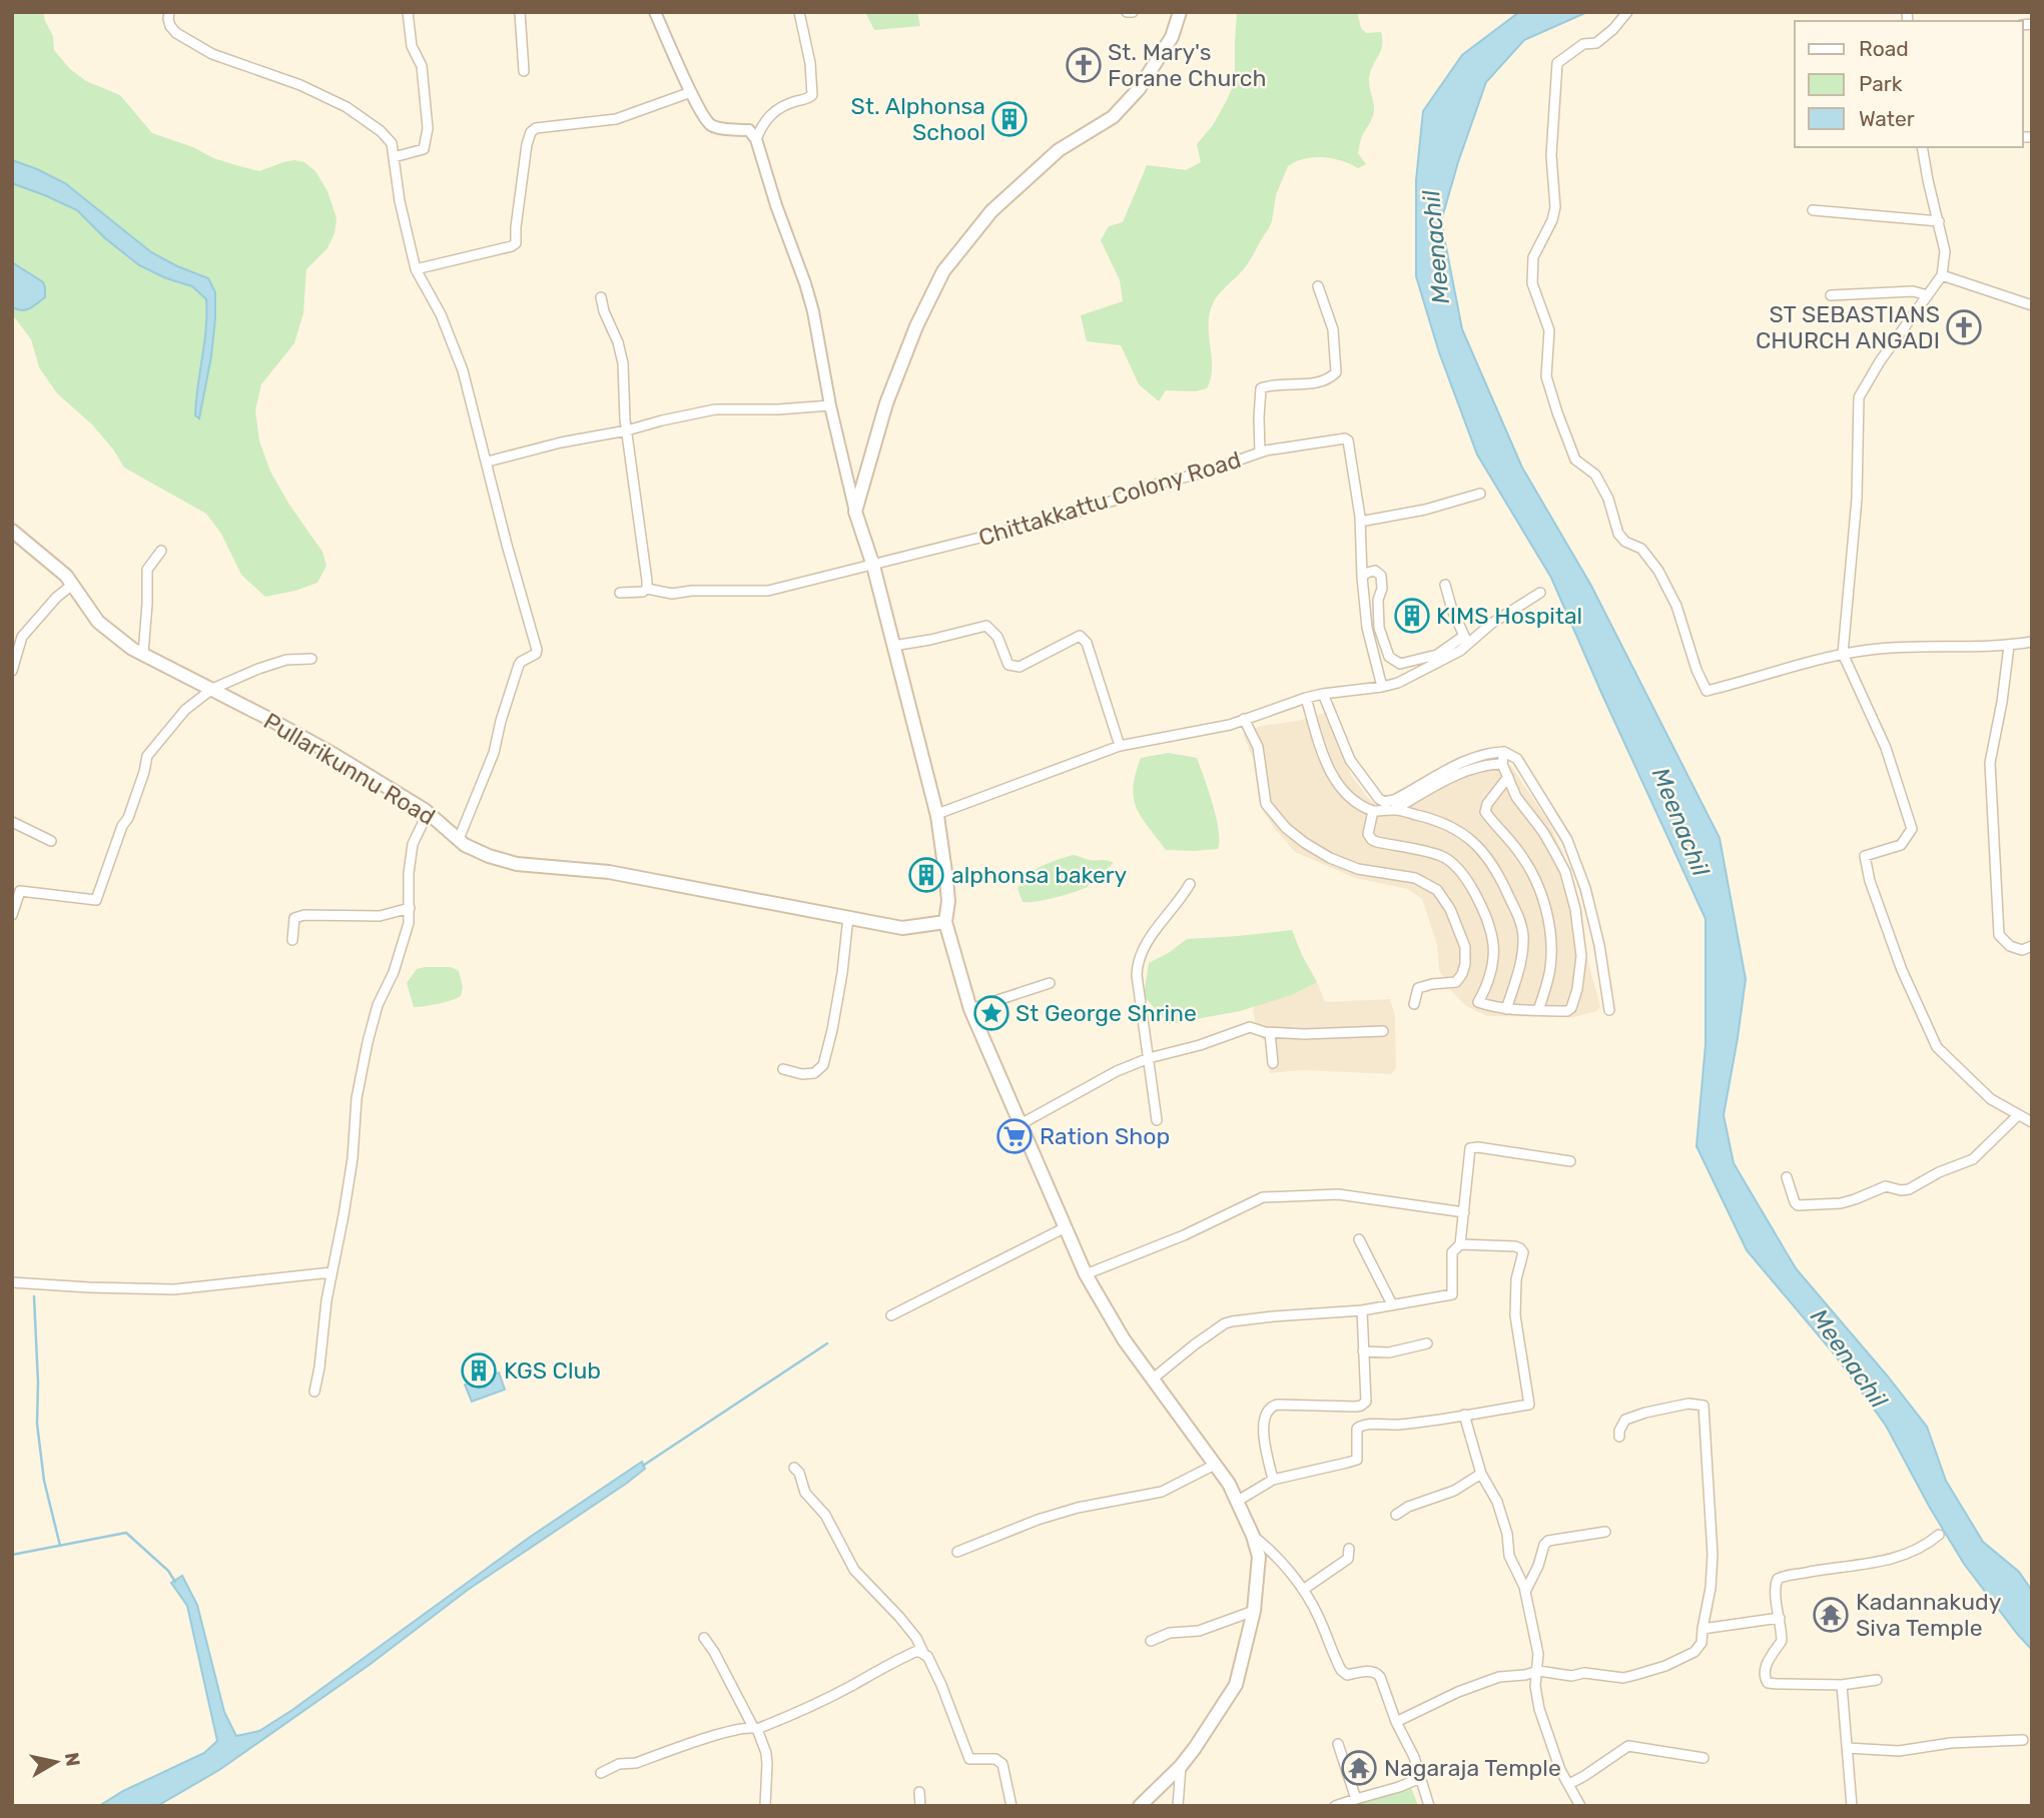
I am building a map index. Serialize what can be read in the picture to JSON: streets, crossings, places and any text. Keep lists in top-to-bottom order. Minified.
{"streets":{"main road":["Pullarikunnu Road"],"street":["Chittakkattu Colony Road"]},"water":["Meenachil"],"places":{"church":["St. Mary's Forane Church","ST SEBASTIANS CHURCH ANGADI"],"building":["St. Alphonsa School","KIMS Hospital","alphonsa bakery","KGS Club"],"place":["St George Shrine"],"supermarket":["Ration Shop"],"temple":["Kadannakudy Siva Temple","Nagaraja Temple"]},"legend":["Road","Park","Water"],"north":"right"}
